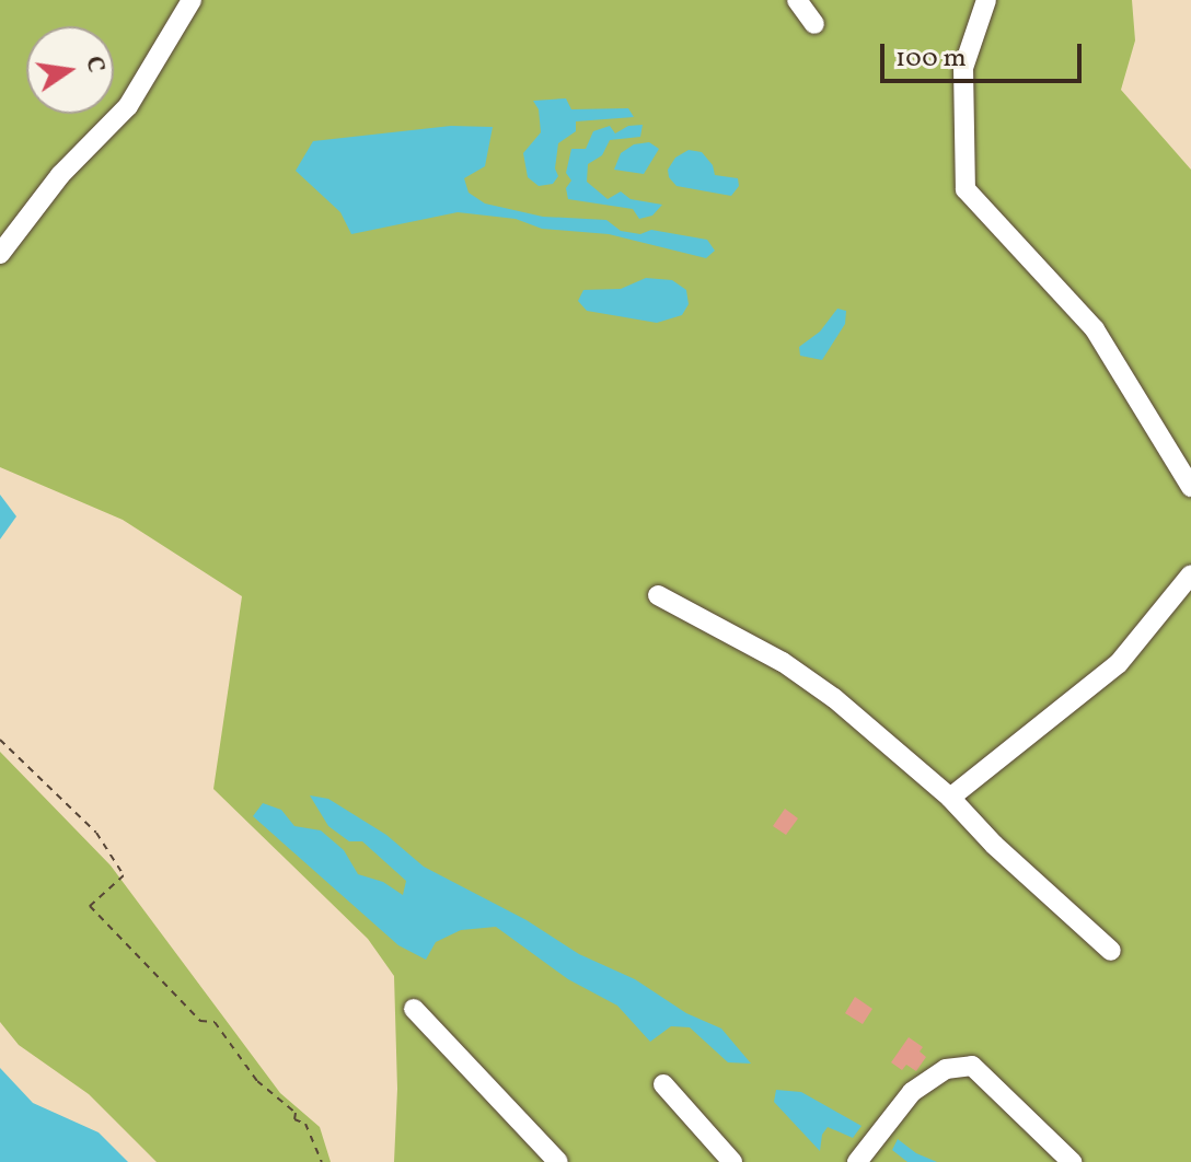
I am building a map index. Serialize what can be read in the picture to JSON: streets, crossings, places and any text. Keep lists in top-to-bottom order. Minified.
{"scale_bar":"100 m","north":"right"}
